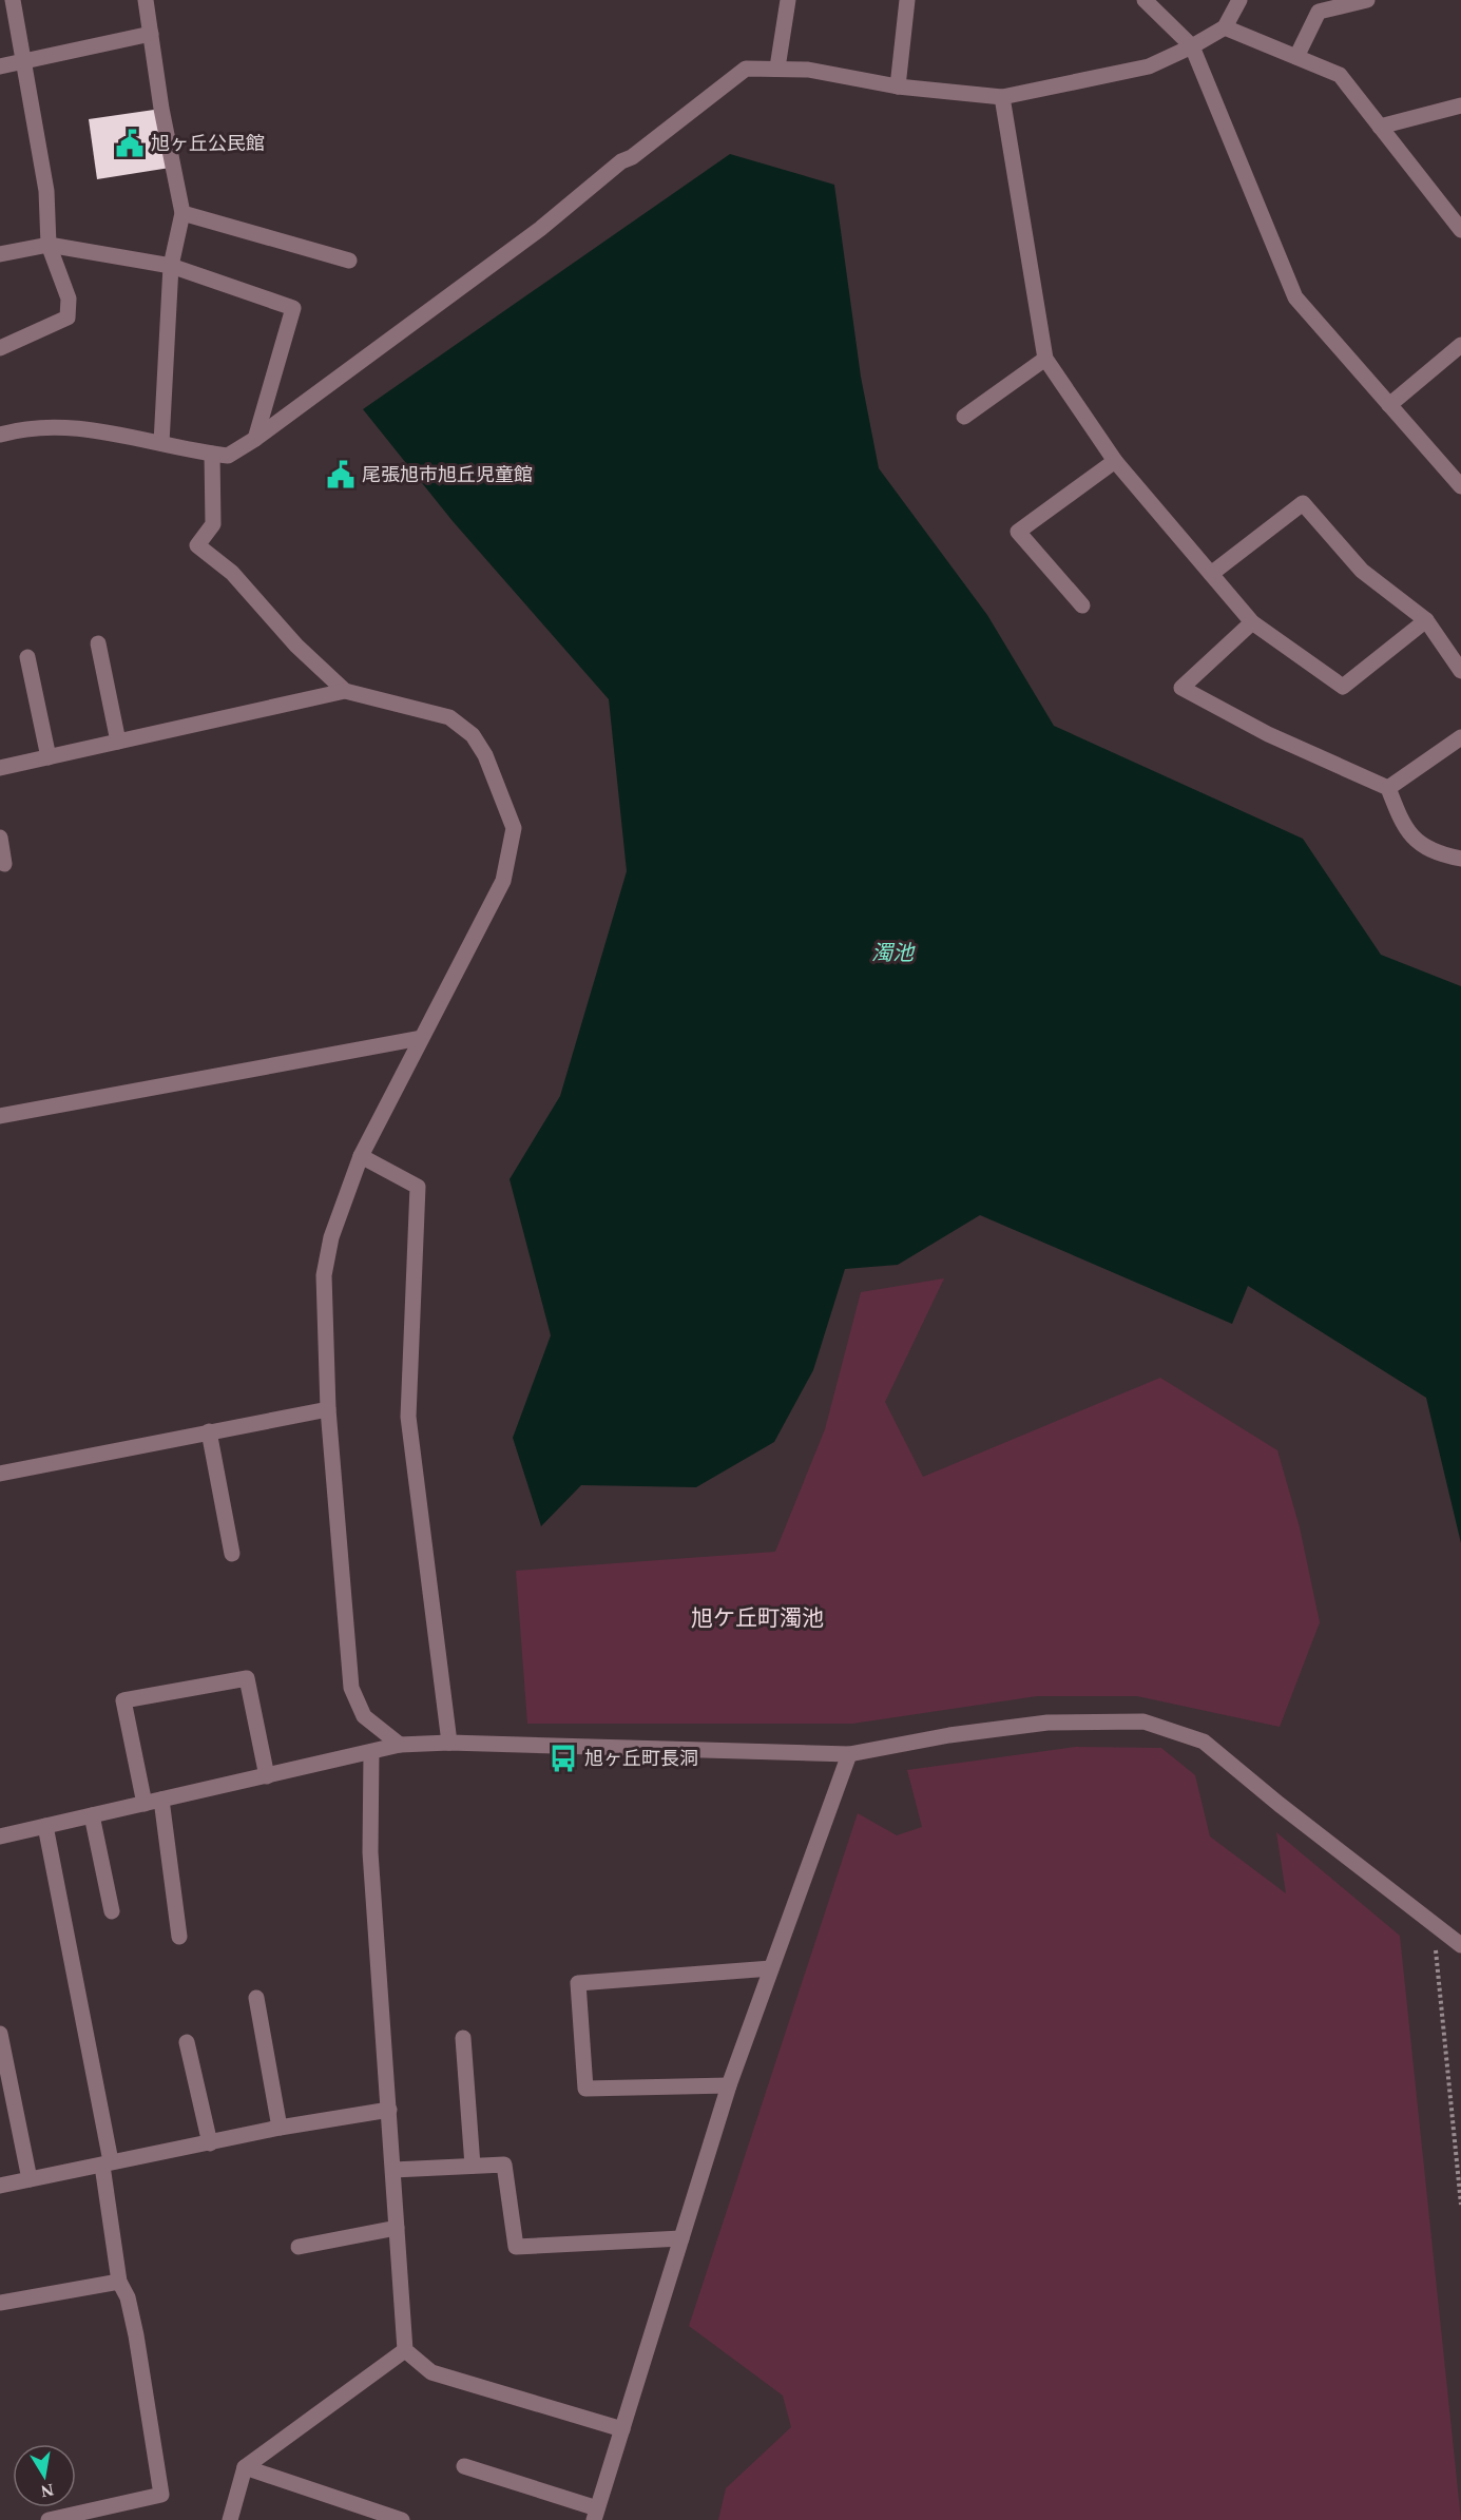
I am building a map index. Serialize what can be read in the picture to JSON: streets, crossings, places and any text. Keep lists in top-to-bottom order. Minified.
{"districts":["旭ケ丘町濁池"],"water":["濁池"],"places":{"public building":["旭ヶ丘公民館","尾張旭市旭丘児童館"],"bus stop":["旭ヶ丘町長洞"]},"north":"bottom"}
